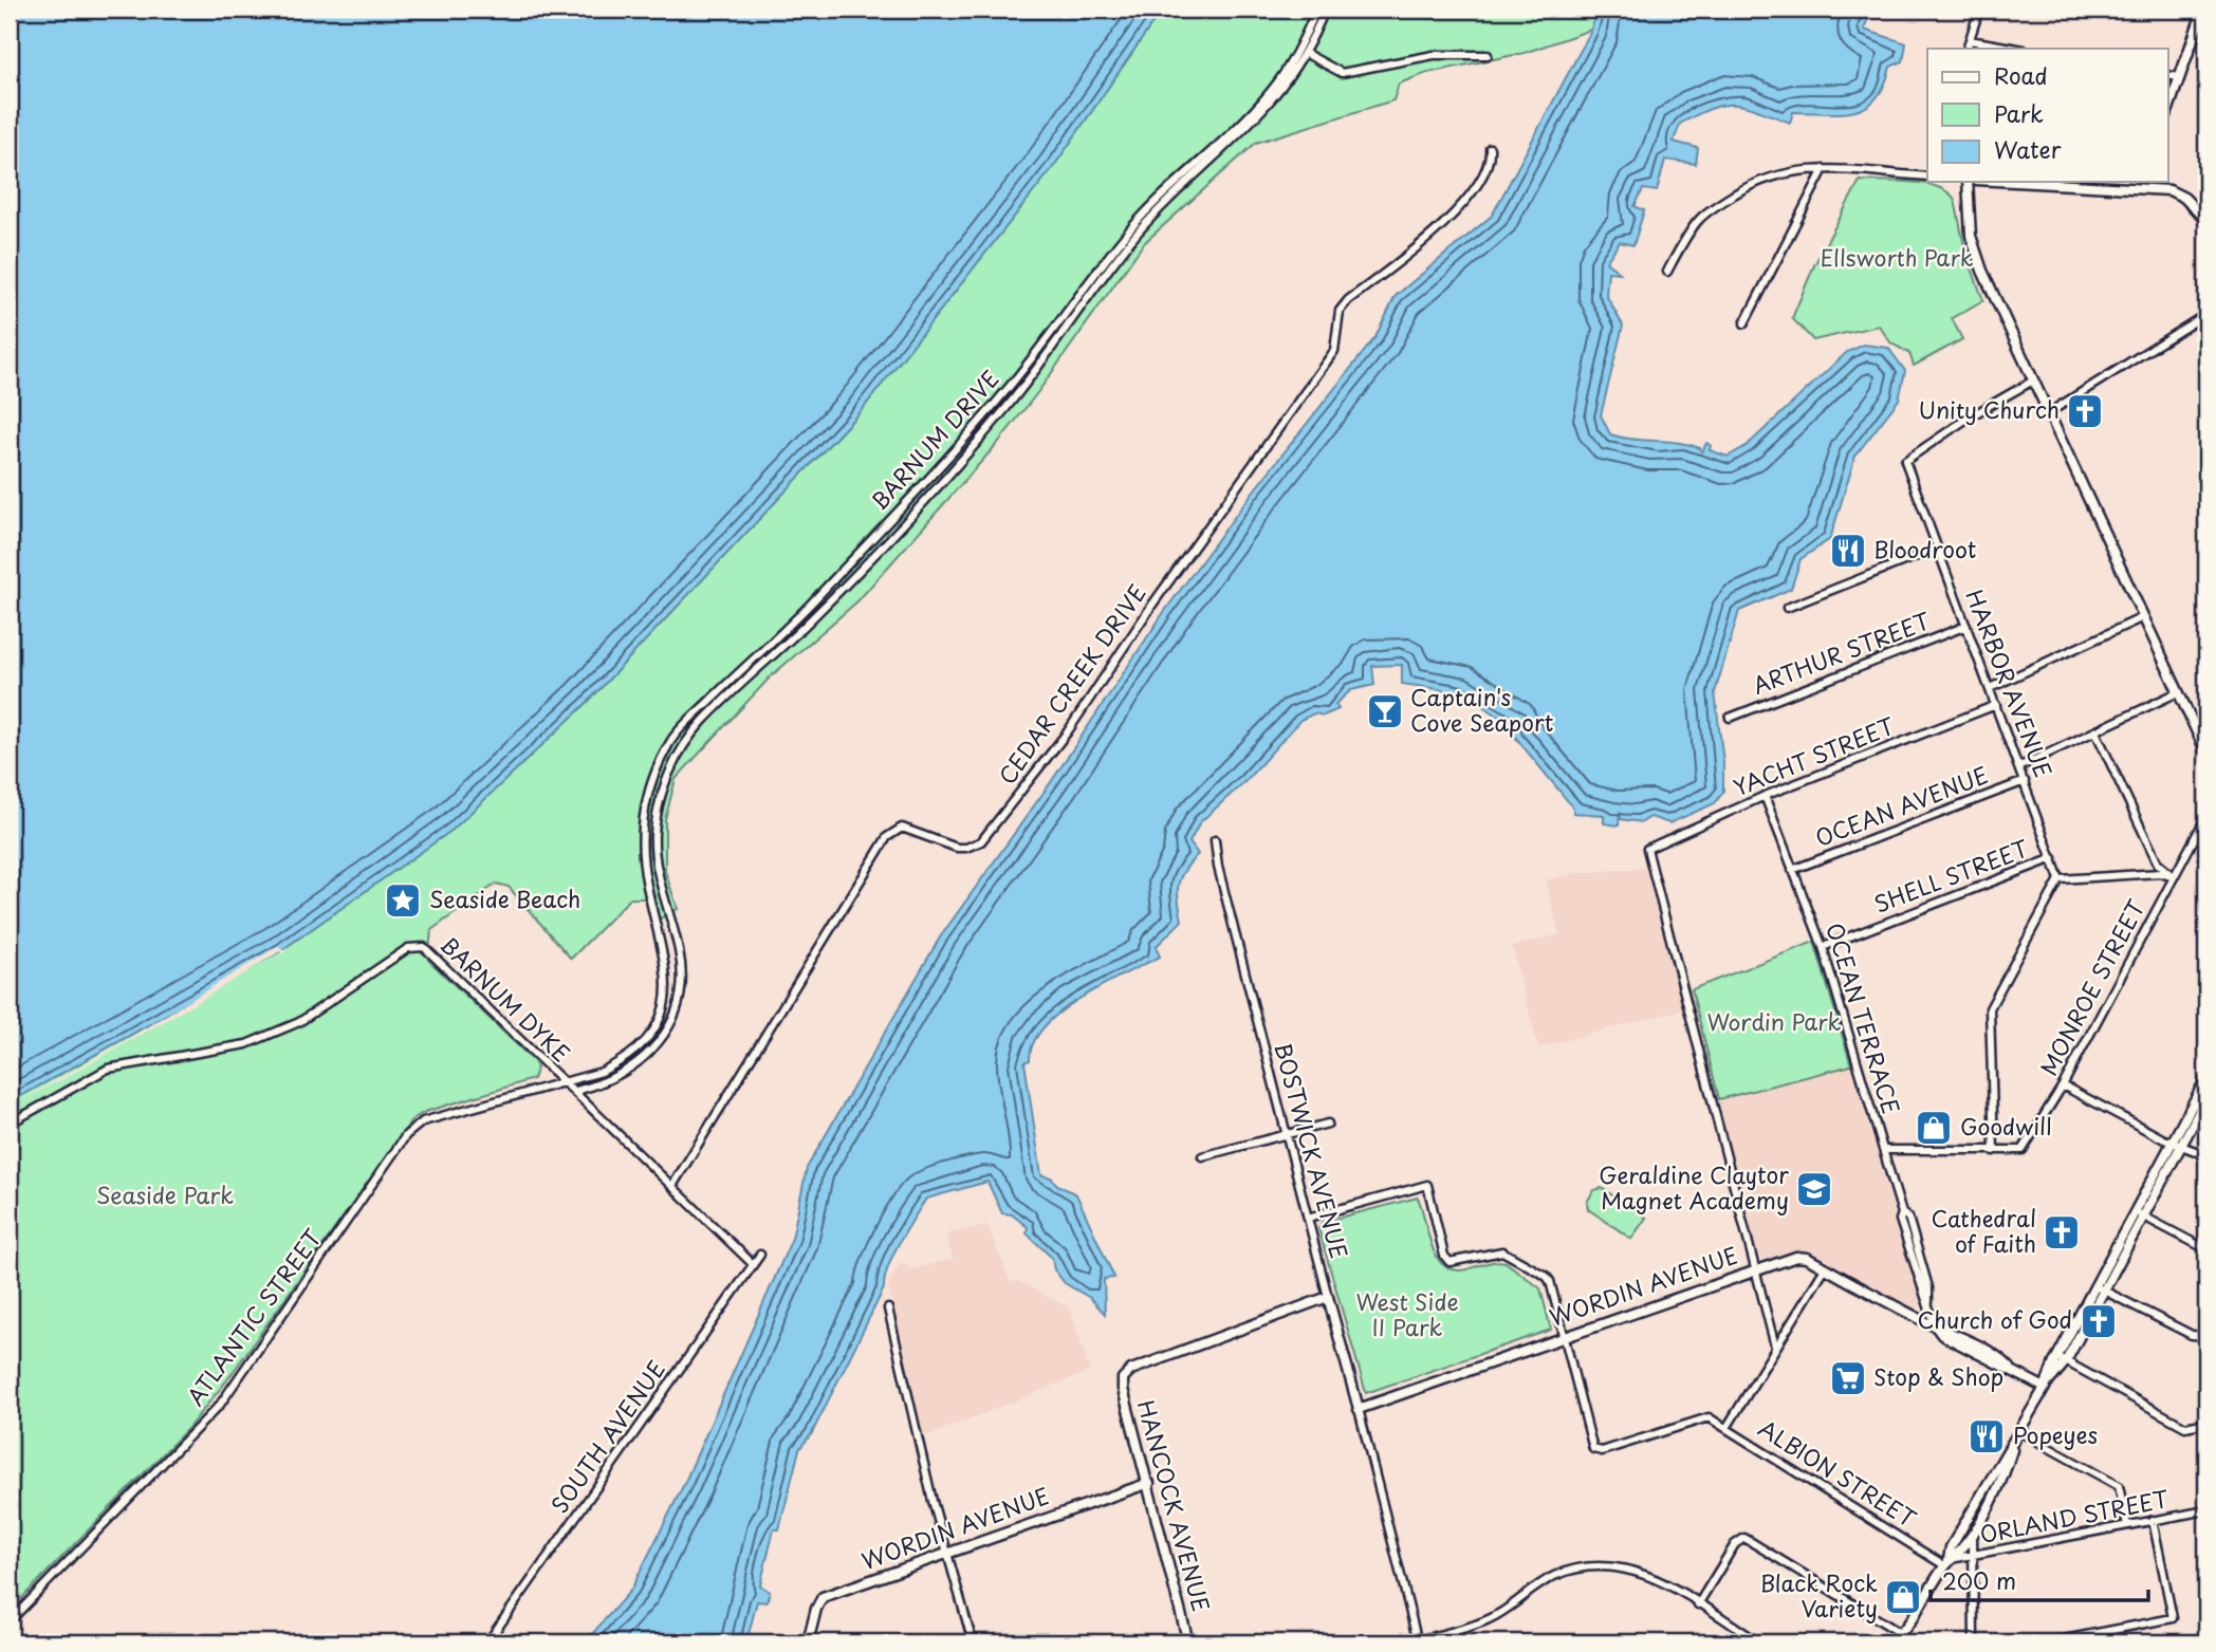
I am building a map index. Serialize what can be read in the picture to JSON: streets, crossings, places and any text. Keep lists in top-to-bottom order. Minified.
{"streets":{"street":["BARNUM DRIVE","ARTHUR STREET","HARBOR AVENUE","CEDAR CREEK DRIVE","YACHT STREET","OCEAN AVENUE","SHELL STREET","MONROE STREET","BARNUM DYKE","OCEAN TERRACE","BOSTWICK AVENUE","WORDIN AVENUE","ATLANTIC STREET","SOUTH AVENUE","ALBION STREET","HANCOCK AVENUE","ORLAND STREET"]},"crossings":[["BARNUM DRIVE","BARNUM DYKE"],["BARNUM DRIVE","ATLANTIC STREET"],["ARTHUR STREET","HARBOR AVENUE"],["HARBOR AVENUE","YACHT STREET"],["HARBOR AVENUE","OCEAN AVENUE"],["HARBOR AVENUE","SHELL STREET"],["CEDAR CREEK DRIVE","BARNUM DYKE"],["YACHT STREET","OCEAN TERRACE"],["YACHT STREET","WORDIN AVENUE"],["OCEAN AVENUE","OCEAN TERRACE"],["SHELL STREET","OCEAN TERRACE"],["BARNUM DYKE","SOUTH AVENUE"],["OCEAN TERRACE","WORDIN AVENUE"],["BOSTWICK AVENUE","WORDIN AVENUE"],["BOSTWICK AVENUE","HANCOCK AVENUE"],["WORDIN AVENUE","ALBION STREET"],["WORDIN AVENUE","HANCOCK AVENUE"],["ALBION STREET","ORLAND STREET"]],"parks":["Ellsworth Park","Wordin Park","Seaside Park","West Side II Park"],"places":{"church":["Unity Church","Cathedral of Faith","Church of God"],"restaurant":["Bloodroot","Popeyes"],"bar":["Captain's Cove Seaport"],"place":["Seaside Beach"],"shop":["Goodwill","Black Rock Variety"],"school or university":["Geraldine Claytor Magnet Academy"],"supermarket":["Stop & Shop"]},"legend":["Road","Park","Water"],"scale_bar":"200 m"}
